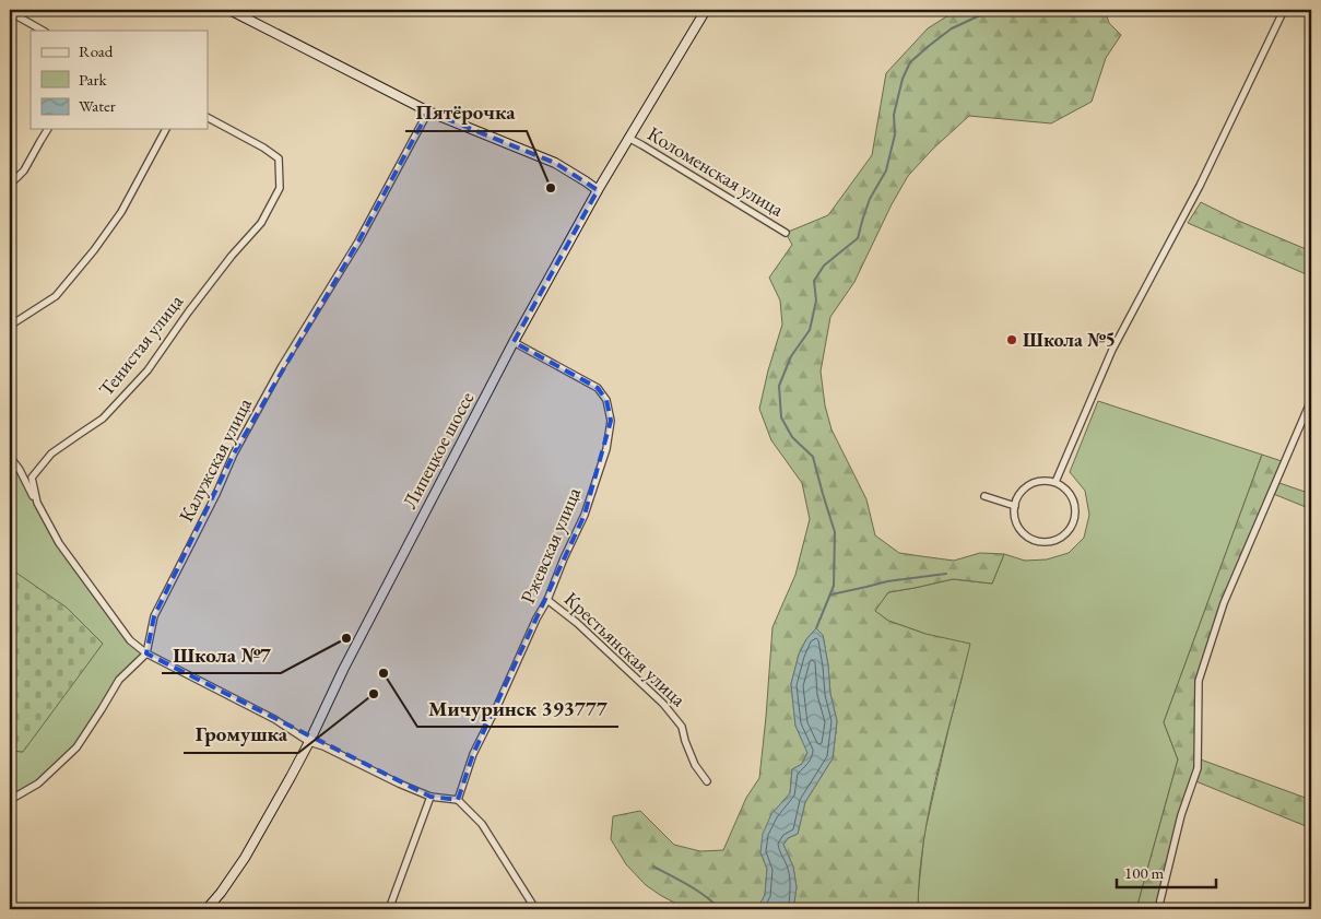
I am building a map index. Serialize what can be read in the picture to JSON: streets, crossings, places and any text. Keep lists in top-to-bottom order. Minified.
{"streets":{"street":["Коломенская улица","Тенистая улица","Липецкое шоссе","Калужская улица","Ржевская улица","Крестьянская улица"]},"crossings":[["Коломенская улица","Липецкое шоссе"],["Тенистая улица","Липецкое шоссе"],["Тенистая улица","Калужская улица"],["Тенистая улица","Ржевская улица"],["Липецкое шоссе","Ржевская улица"],["Ржевская улица","Крестьянская улица"]],"places":["Пятёрочка","Школа №5","Школа №7","Мичуринск 393777","Громушка"],"legend":["Road","Park","Water"],"scale_bar":"100 m"}
